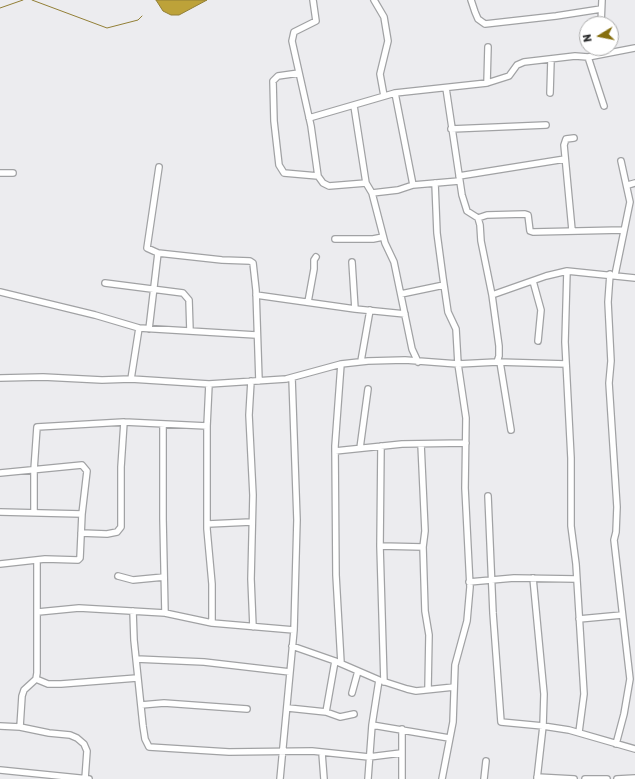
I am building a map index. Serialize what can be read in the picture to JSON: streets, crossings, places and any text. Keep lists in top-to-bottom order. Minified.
{"north":"left"}
